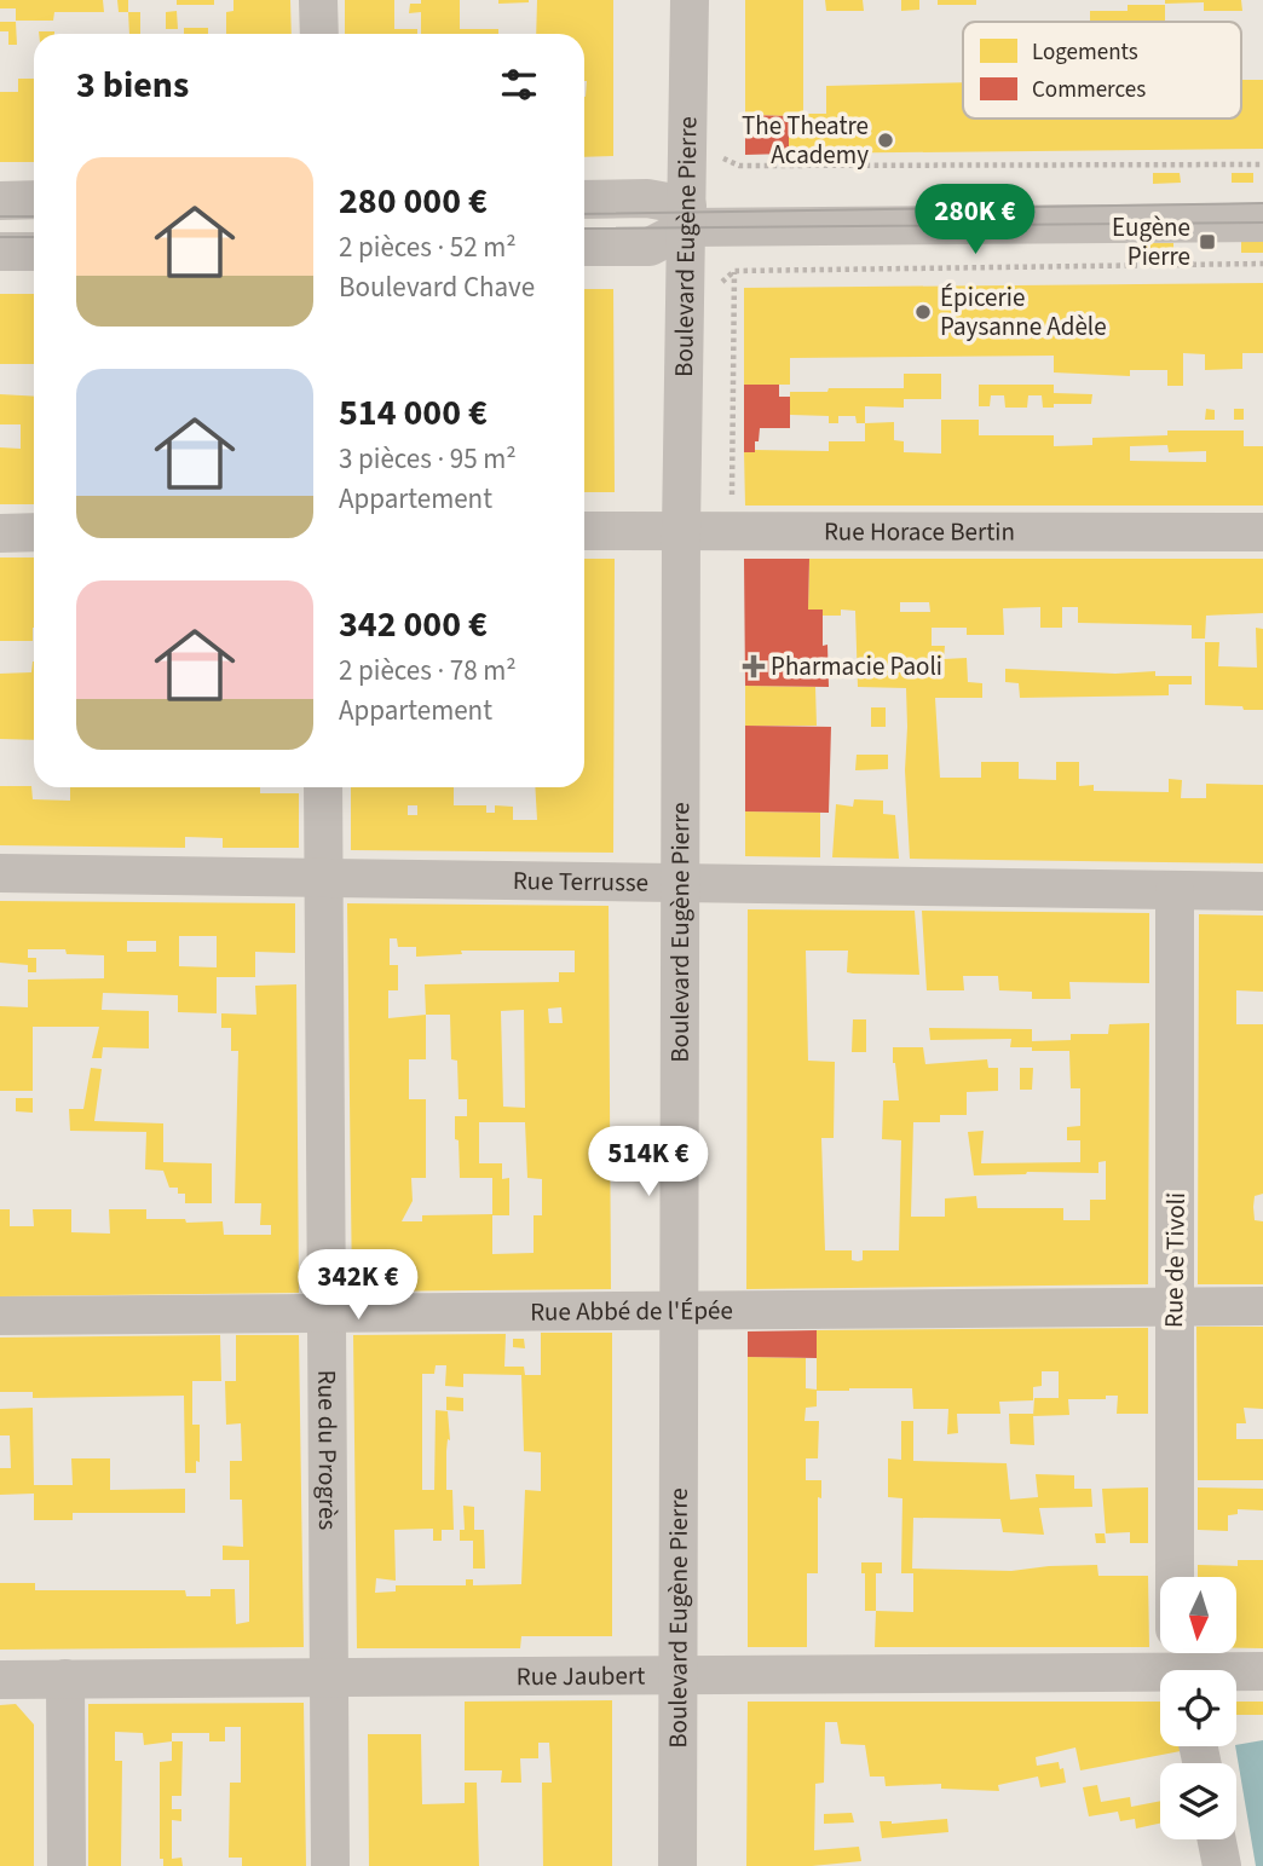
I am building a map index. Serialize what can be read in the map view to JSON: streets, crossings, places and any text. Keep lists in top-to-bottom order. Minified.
{"streets":{"street":["Boulevard Eugène Pierre","Rue Horace Bertin","Rue Terrusse","Rue de Tivoli","Rue Abbé de l'Épée","Rue du Progrès","Rue Jaubert"]},"crossings":[["Boulevard Eugène Pierre","Rue Horace Bertin"],["Boulevard Eugène Pierre","Rue Terrusse"],["Boulevard Eugène Pierre","Rue Abbé de l'Épée"],["Boulevard Eugène Pierre","Rue Jaubert"],["Rue Terrusse","Rue de Tivoli"],["Rue Terrusse","Rue du Progrès"],["Rue de Tivoli","Rue Abbé de l'Épée"],["Rue Abbé de l'Épée","Rue du Progrès"],["Rue du Progrès","Rue Jaubert"]],"places":{"other":["The Theatre Academy","Épicerie Paysanne Adèle"],"transit":["Eugène Pierre"],"health":["Pharmacie Paoli"]},"legend":["Logements","Commerces"],"north":"bottom","page":{"heading":"3 biens","list":[{"name":"280 000 €","note":"2 pièces · 52 m² · Boulevard Chave"},{"name":"514 000 €","note":"3 pièces · 95 m² · Appartement"},{"name":"342 000 €","note":"2 pièces · 78 m² · Appartement"}],"price":["280K €","514K €","342K €"]}}
